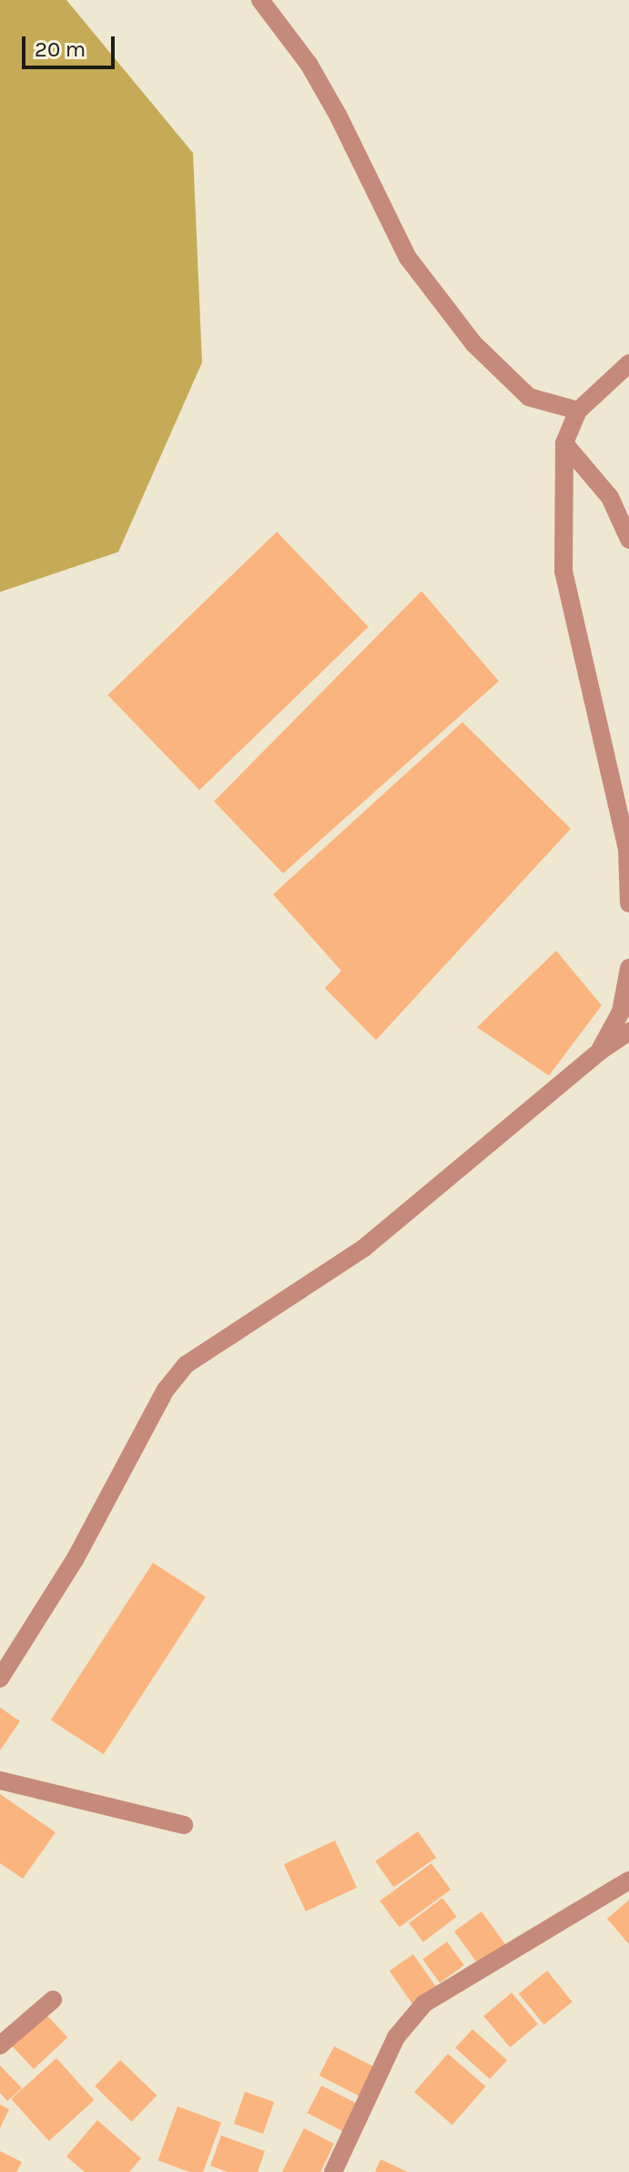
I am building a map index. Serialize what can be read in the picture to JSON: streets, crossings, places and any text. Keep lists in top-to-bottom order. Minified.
{"scale_bar":"20 m"}
